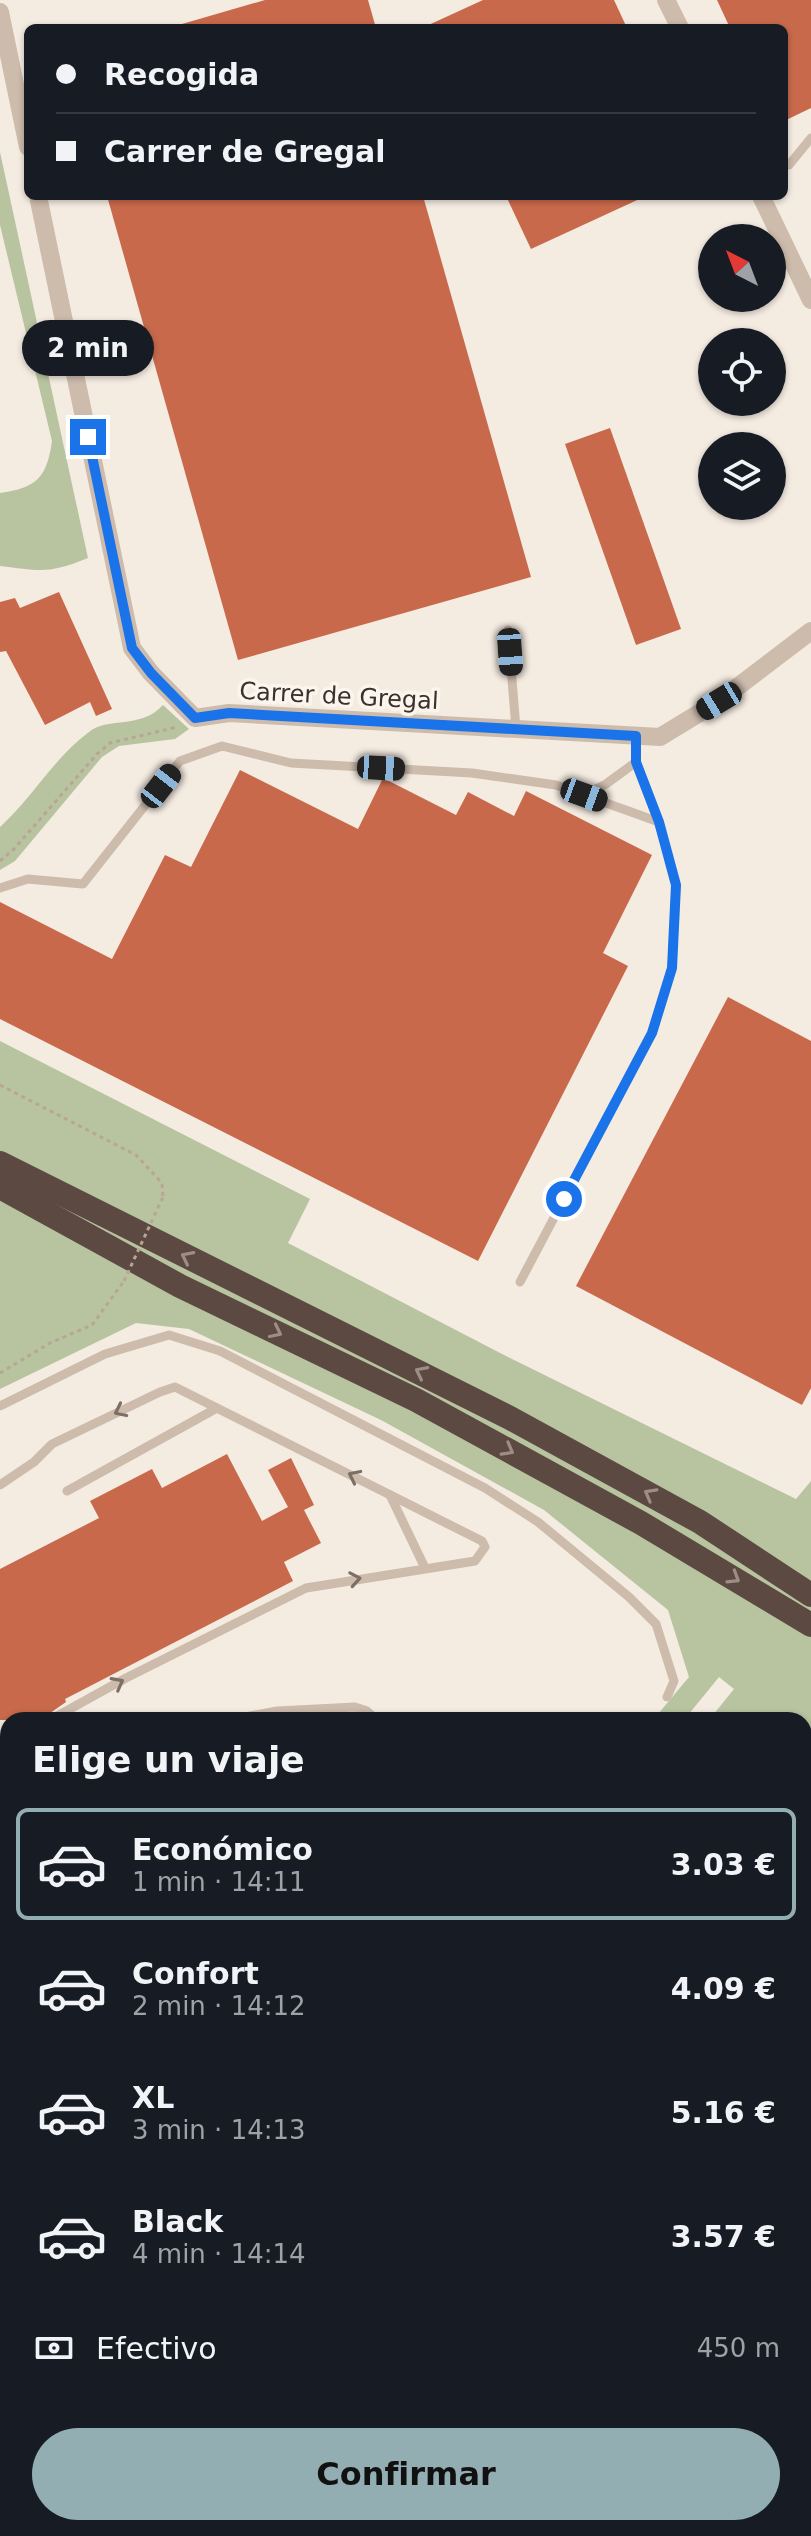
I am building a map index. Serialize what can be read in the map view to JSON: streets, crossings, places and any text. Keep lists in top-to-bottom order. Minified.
{"streets":{"street":["Carrer de Gregal"]},"north":"top left","page":{"banner":["Recogida","Carrer de Gregal"],"bubble":"2 min","heading":"Elige un viaje","list":[{"name":"Económico","note":"1 min · 14:11","value":"3.03 €"},{"name":"Confort","note":"2 min · 14:12","value":"4.09 €"},{"name":"XL","note":"3 min · 14:13","value":"5.16 €"},{"name":"Black","note":"4 min · 14:14","value":"3.57 €"}],"pay":["Efectivo","450 m"],"buttons":"Confirmar"}}
